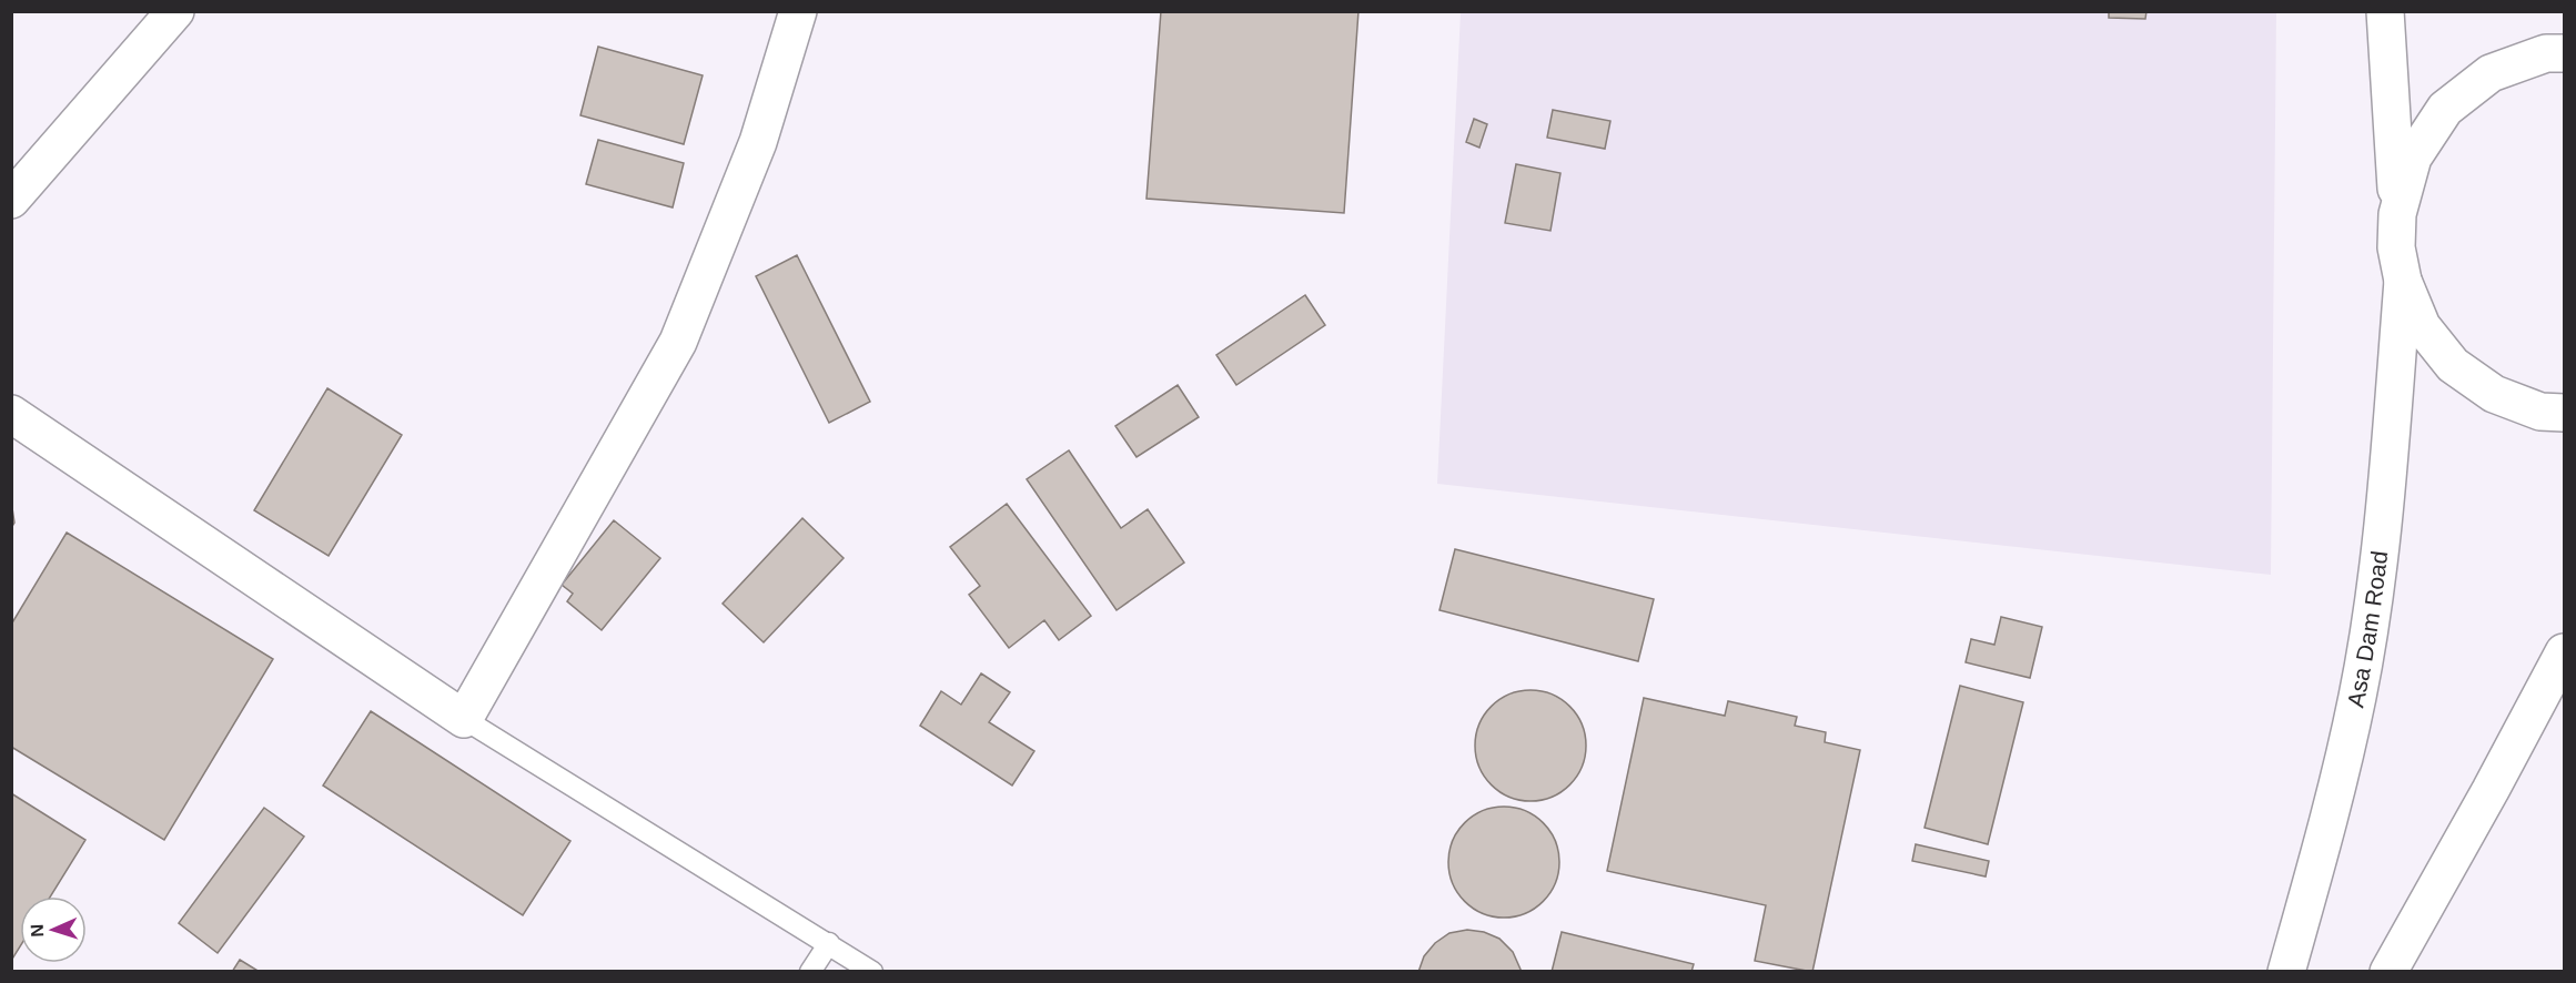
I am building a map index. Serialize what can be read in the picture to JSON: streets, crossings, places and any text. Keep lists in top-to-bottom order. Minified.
{"streets":{"main road":["Asa Dam Road"]},"north":"left"}
